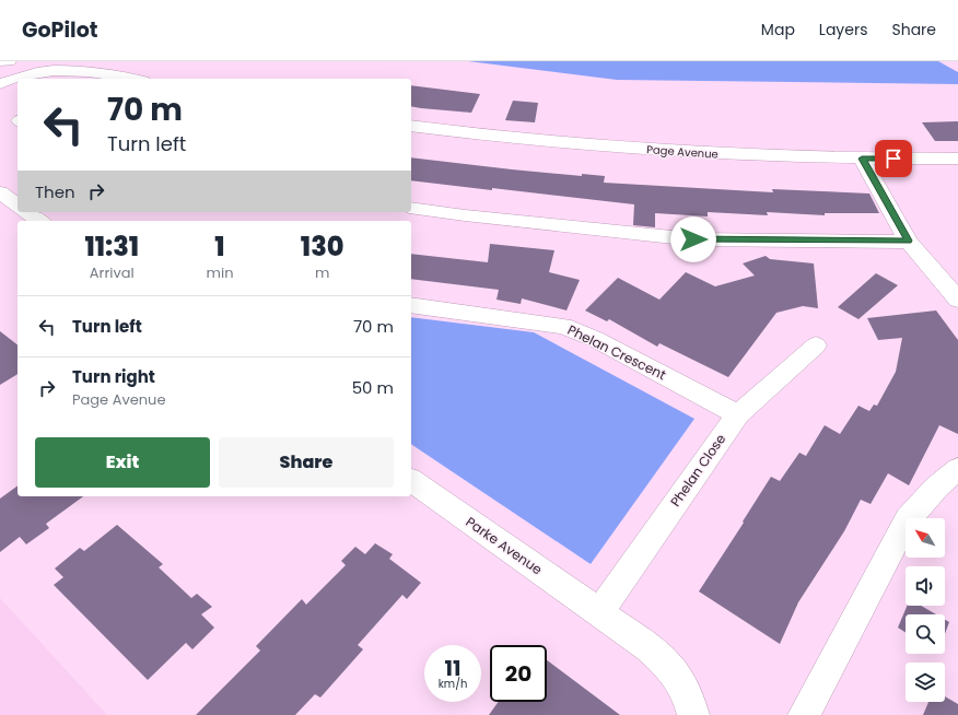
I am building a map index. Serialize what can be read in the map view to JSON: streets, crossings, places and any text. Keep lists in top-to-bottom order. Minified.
{"streets":{"street":["Page Avenue","Phelan Crescent","Phelan Close","Parke Avenue"]},"crossings":[["Phelan Crescent","Phelan Close"],["Phelan Close","Parke Avenue"]],"north":"top left","page":{"header":"GoPilot","nav":["Map","Layers","Share"],"turn":["70 m","Turn left"],"then":"Then","eta":["11:31","Arrival","1","min","130","m"],"list":[{"name":"Turn left","value":"70 m"},{"name":"Turn right","note":"Page Avenue","value":"50 m"}],"buttons":["Exit","Share"],"speed":"11 km/h","limit":"20"}}
